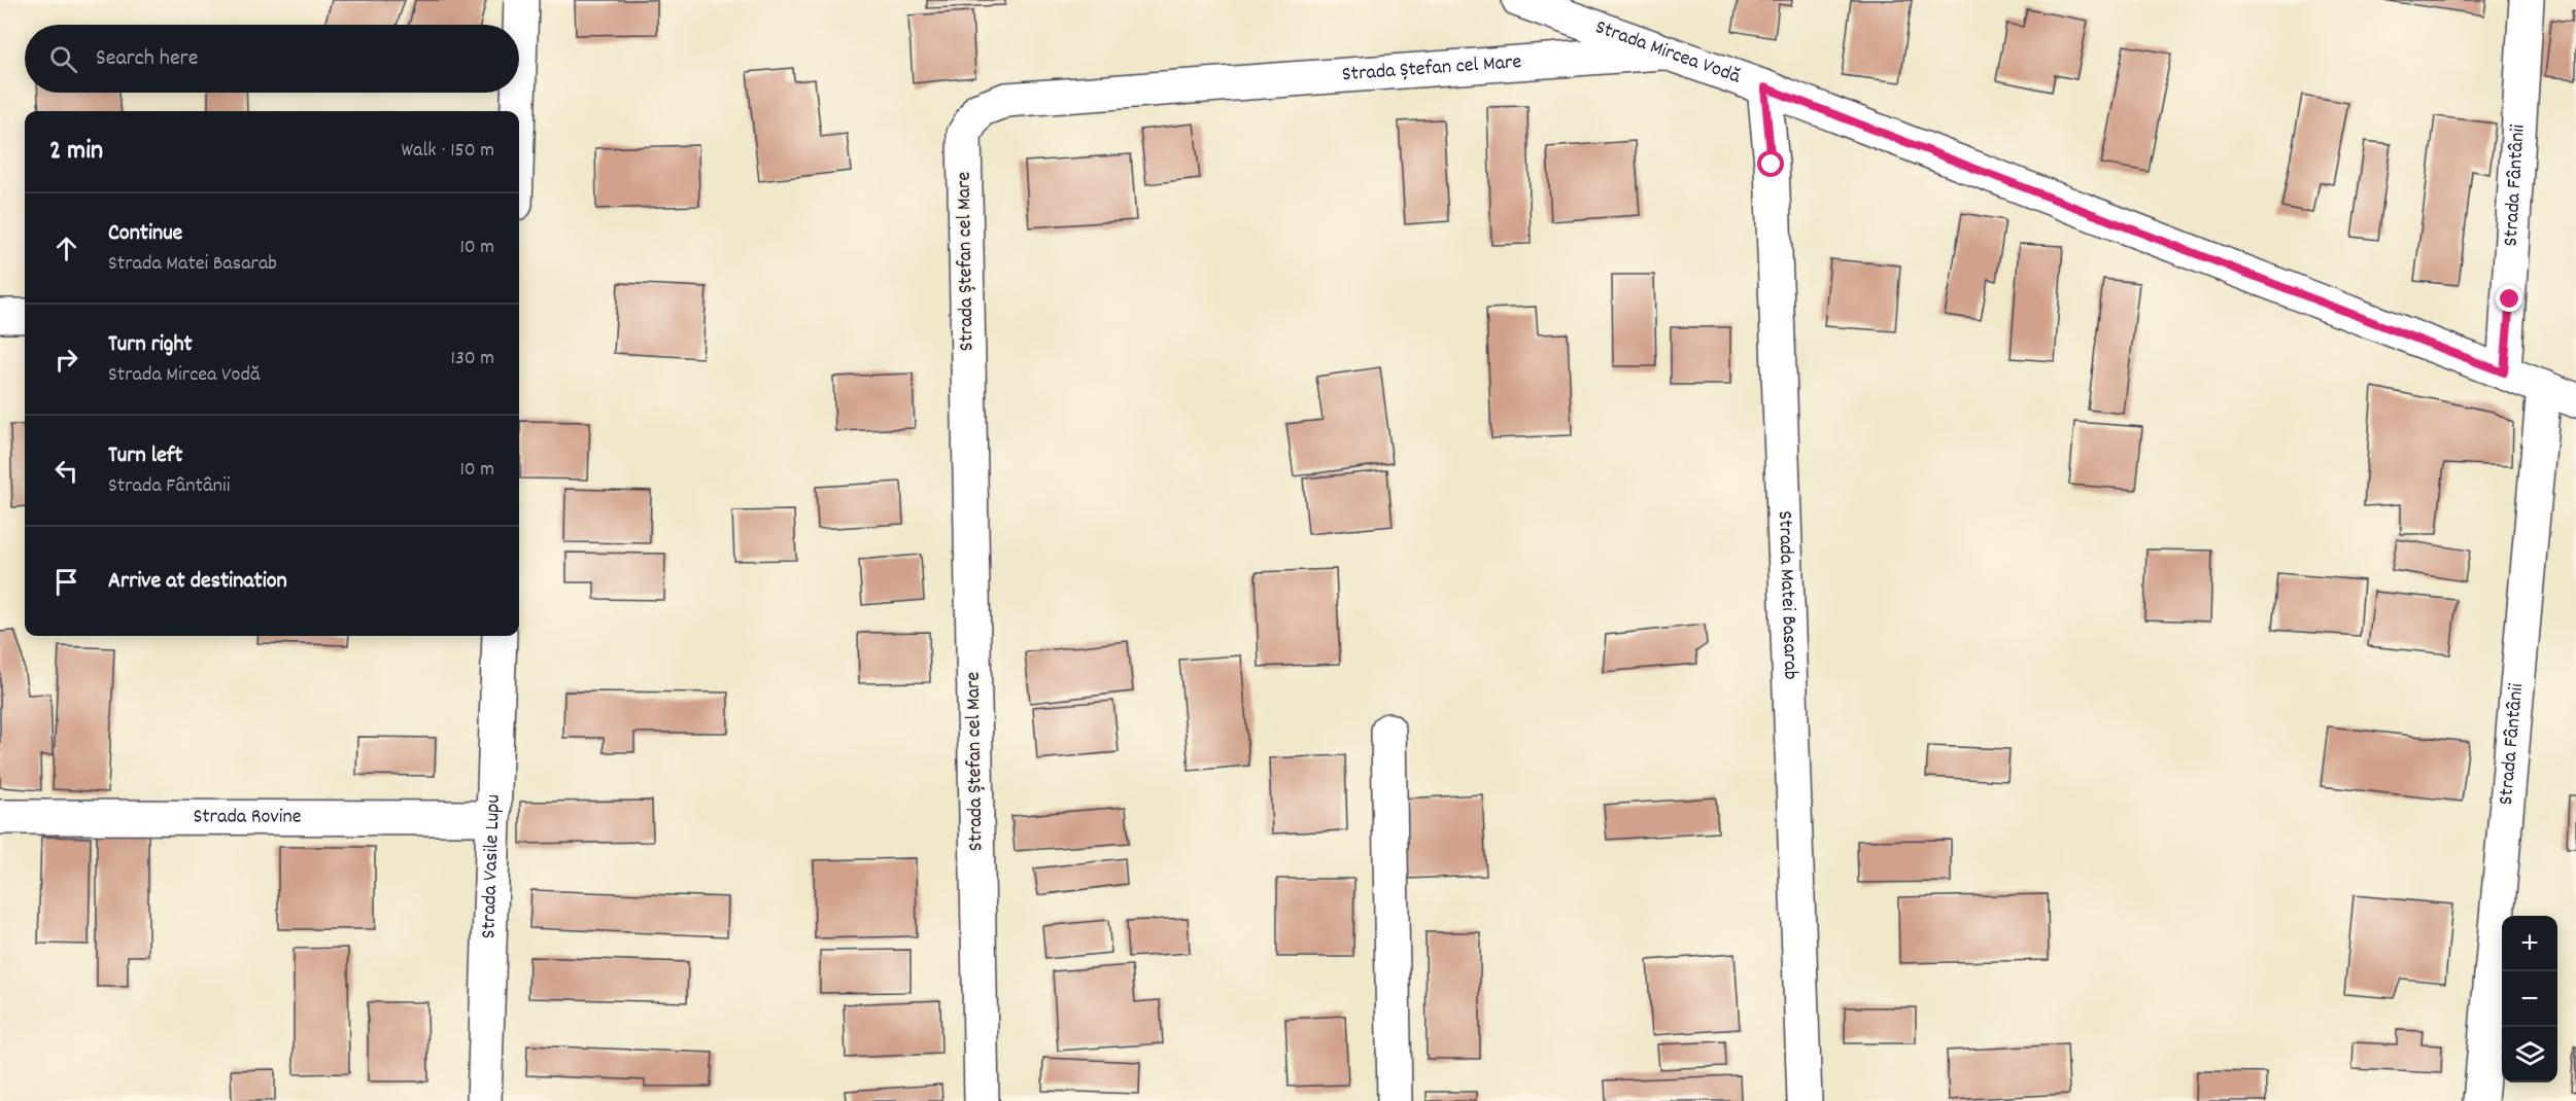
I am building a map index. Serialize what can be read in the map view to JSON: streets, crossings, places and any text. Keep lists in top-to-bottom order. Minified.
{"streets":{"street":["Strada Mircea Vodă","Strada Ștefan cel Mare","Strada Fântânii","Strada Matei Basarab","Strada Rovine","Strada Vasile Lupu"]},"crossings":[["Strada Mircea Vodă","Strada Ștefan cel Mare"],["Strada Mircea Vodă","Strada Fântânii"],["Strada Mircea Vodă","Strada Matei Basarab"],["Strada Rovine","Strada Vasile Lupu"]],"page":{"search":"Search here","heading":["2 min","Walk · 150 m"],"list":[["Continue","Strada Matei Basarab","10 m"],["Turn right","Strada Mircea Vodă","130 m"],["Turn left","Strada Fântânii","10 m"],"Arrive at destination"],"map_buttons":["+","−"]}}
